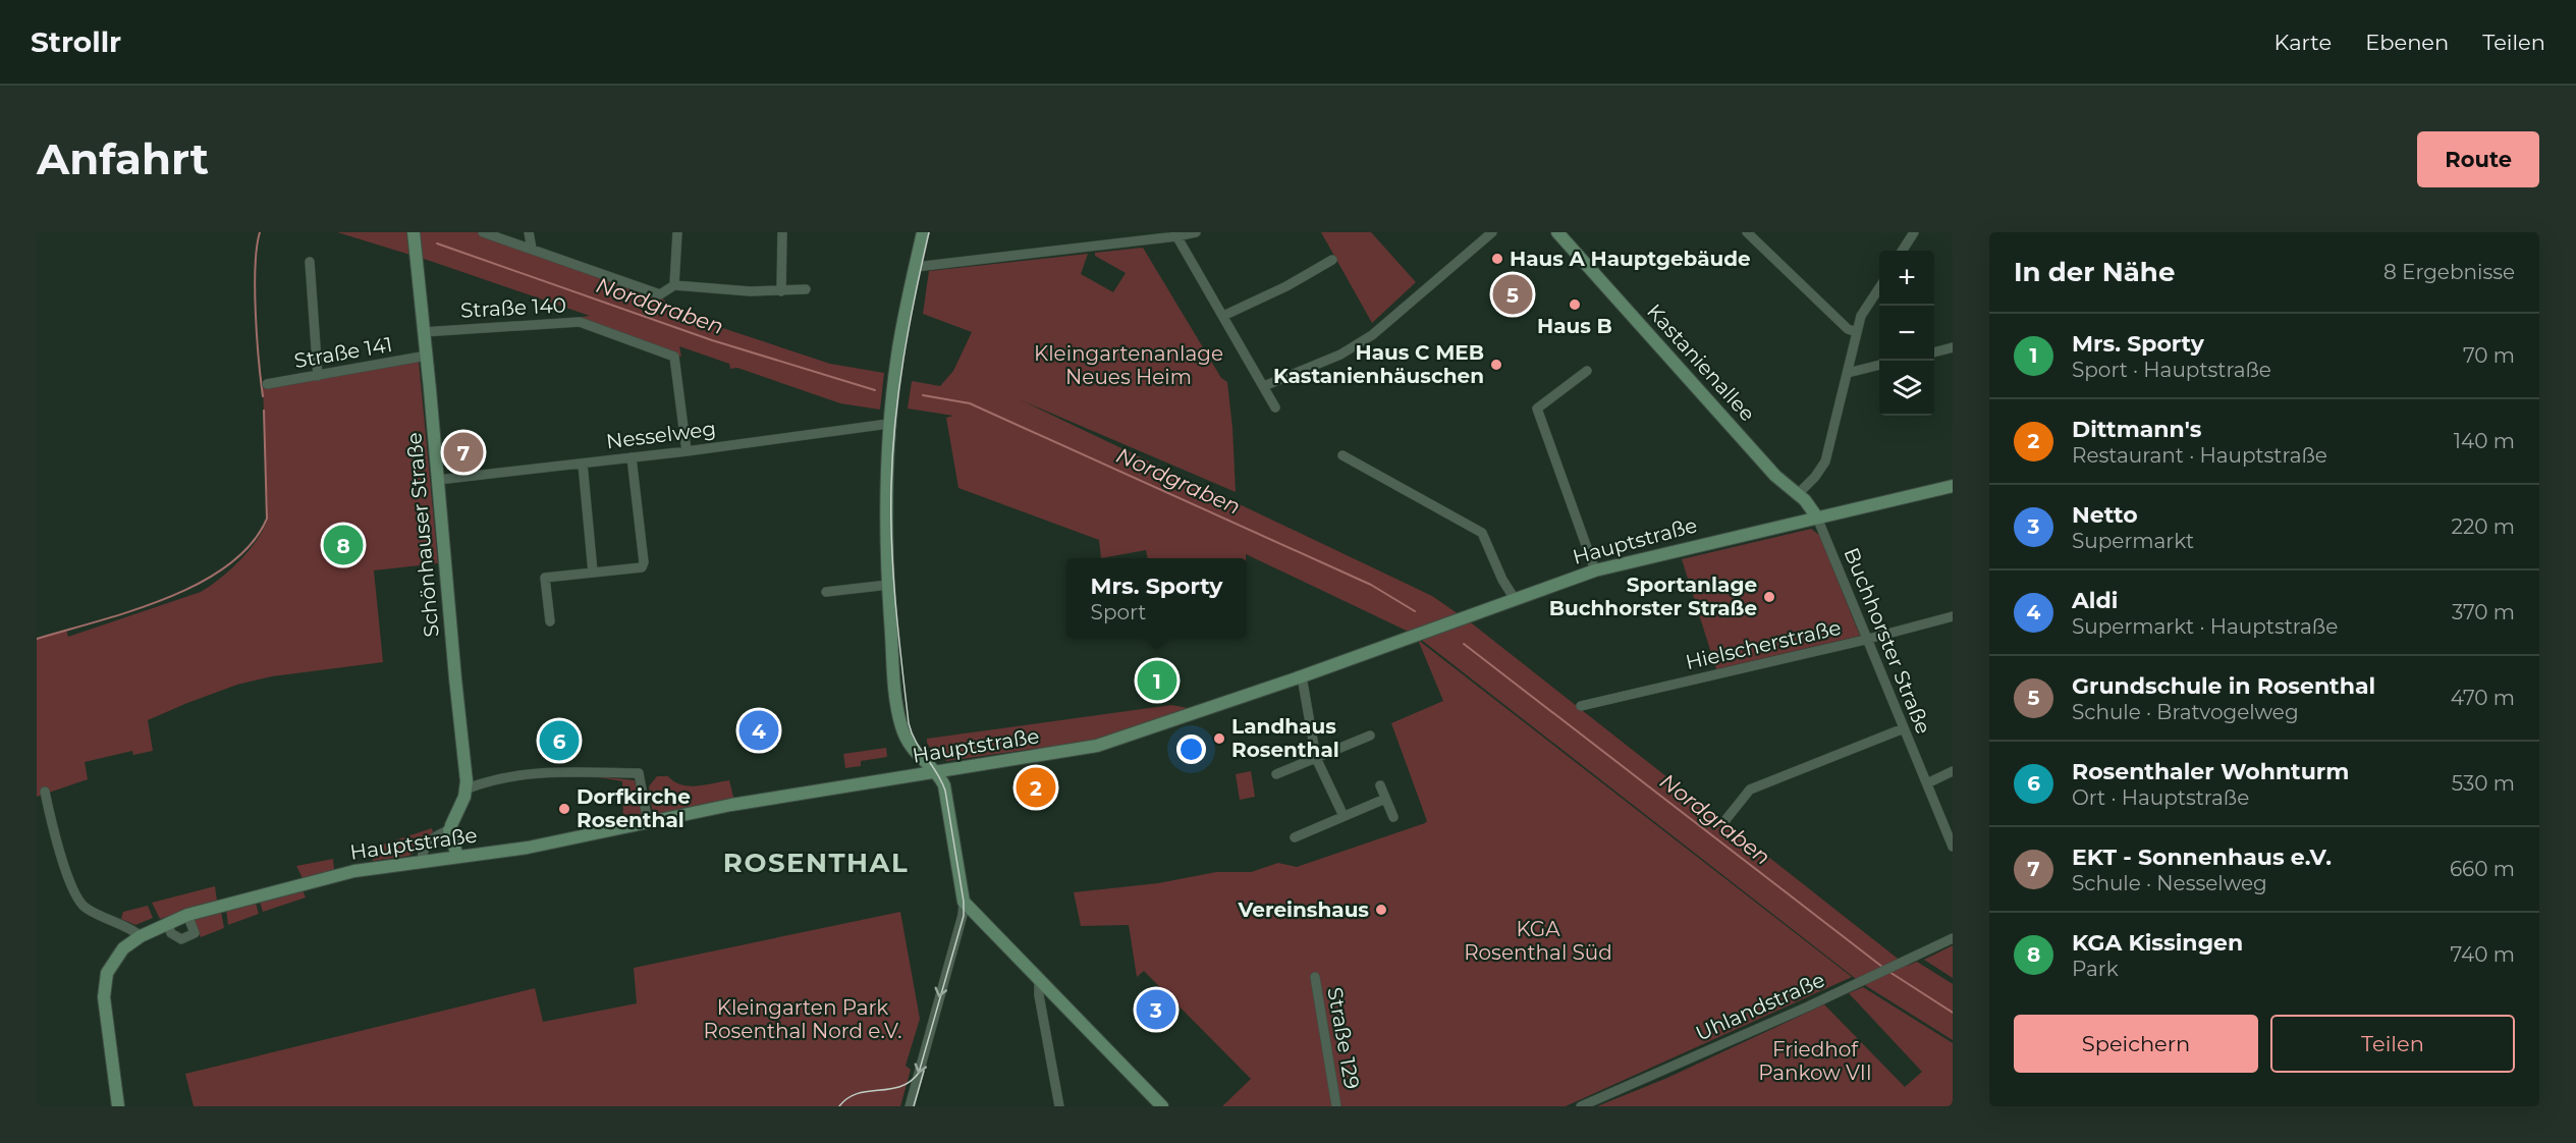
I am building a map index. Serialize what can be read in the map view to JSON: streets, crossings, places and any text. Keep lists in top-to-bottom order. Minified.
{"streets":{"main road":["Kastanienallee","Schönhauser Straße","Hauptstraße"],"street":["Straße 140","Straße 141","Nesselweg","Buchhorster Straße","Hielscherstraße","Uhlandstraße","Straße 129"]},"crossings":[["Straße 140","Nesselweg"],["Straße 140","Schönhauser Straße"],["Straße 141","Schönhauser Straße"],["Kastanienallee","Hauptstraße"],["Kastanienallee","Buchhorster Straße"],["Nesselweg","Schönhauser Straße"],["Hauptstraße","Buchhorster Straße"],["Buchhorster Straße","Hielscherstraße"]],"districts":["ROSENTHAL"],"water":["Nordgraben"],"parks":["Kleingartenanlage Neues Heim","KGA Rosenthal Süd","Kleingarten Park Rosenthal Nord e.V.","Friedhof Pankow VII"],"places":["Haus A Hauptgebäude","Haus B","Haus C MEB Kastanienhäuschen","Sportanlage Buchhorster Straße","Landhaus Rosenthal","Dorfkirche Rosenthal","Vereinshaus"],"page":{"header":"Strollr","nav":["Karte","Ebenen","Teilen"],"buttons":["Route",["Speichern","Teilen"]],"title":"Anfahrt","heading":["In der Nähe","8 Ergebnisse"],"map_buttons":["+","−"],"pins":["5","7","8","1","4","6","2","3"],"list":[{"mark":"1","name":"Mrs. Sporty","note":"Sport · Hauptstraße","value":"70 m"},{"mark":"2","name":"Dittmann's","note":"Restaurant · Hauptstraße","value":"140 m"},{"mark":"3","name":"Netto","note":"Supermarkt","value":"220 m"},{"mark":"4","name":"Aldi","note":"Supermarkt · Hauptstraße","value":"370 m"},{"mark":"5","name":"Grundschule in Rosenthal","note":"Schule · Bratvogelweg","value":"470 m"},{"mark":"6","name":"Rosenthaler Wohnturm","note":"Ort · Hauptstraße","value":"530 m"},{"mark":"7","name":"EKT - Sonnenhaus e.V.","note":"Schule · Nesselweg","value":"660 m"},{"mark":"8","name":"KGA Kissingen","note":"Park","value":"740 m"}],"popup":["Mrs. Sporty","Sport"]}}
